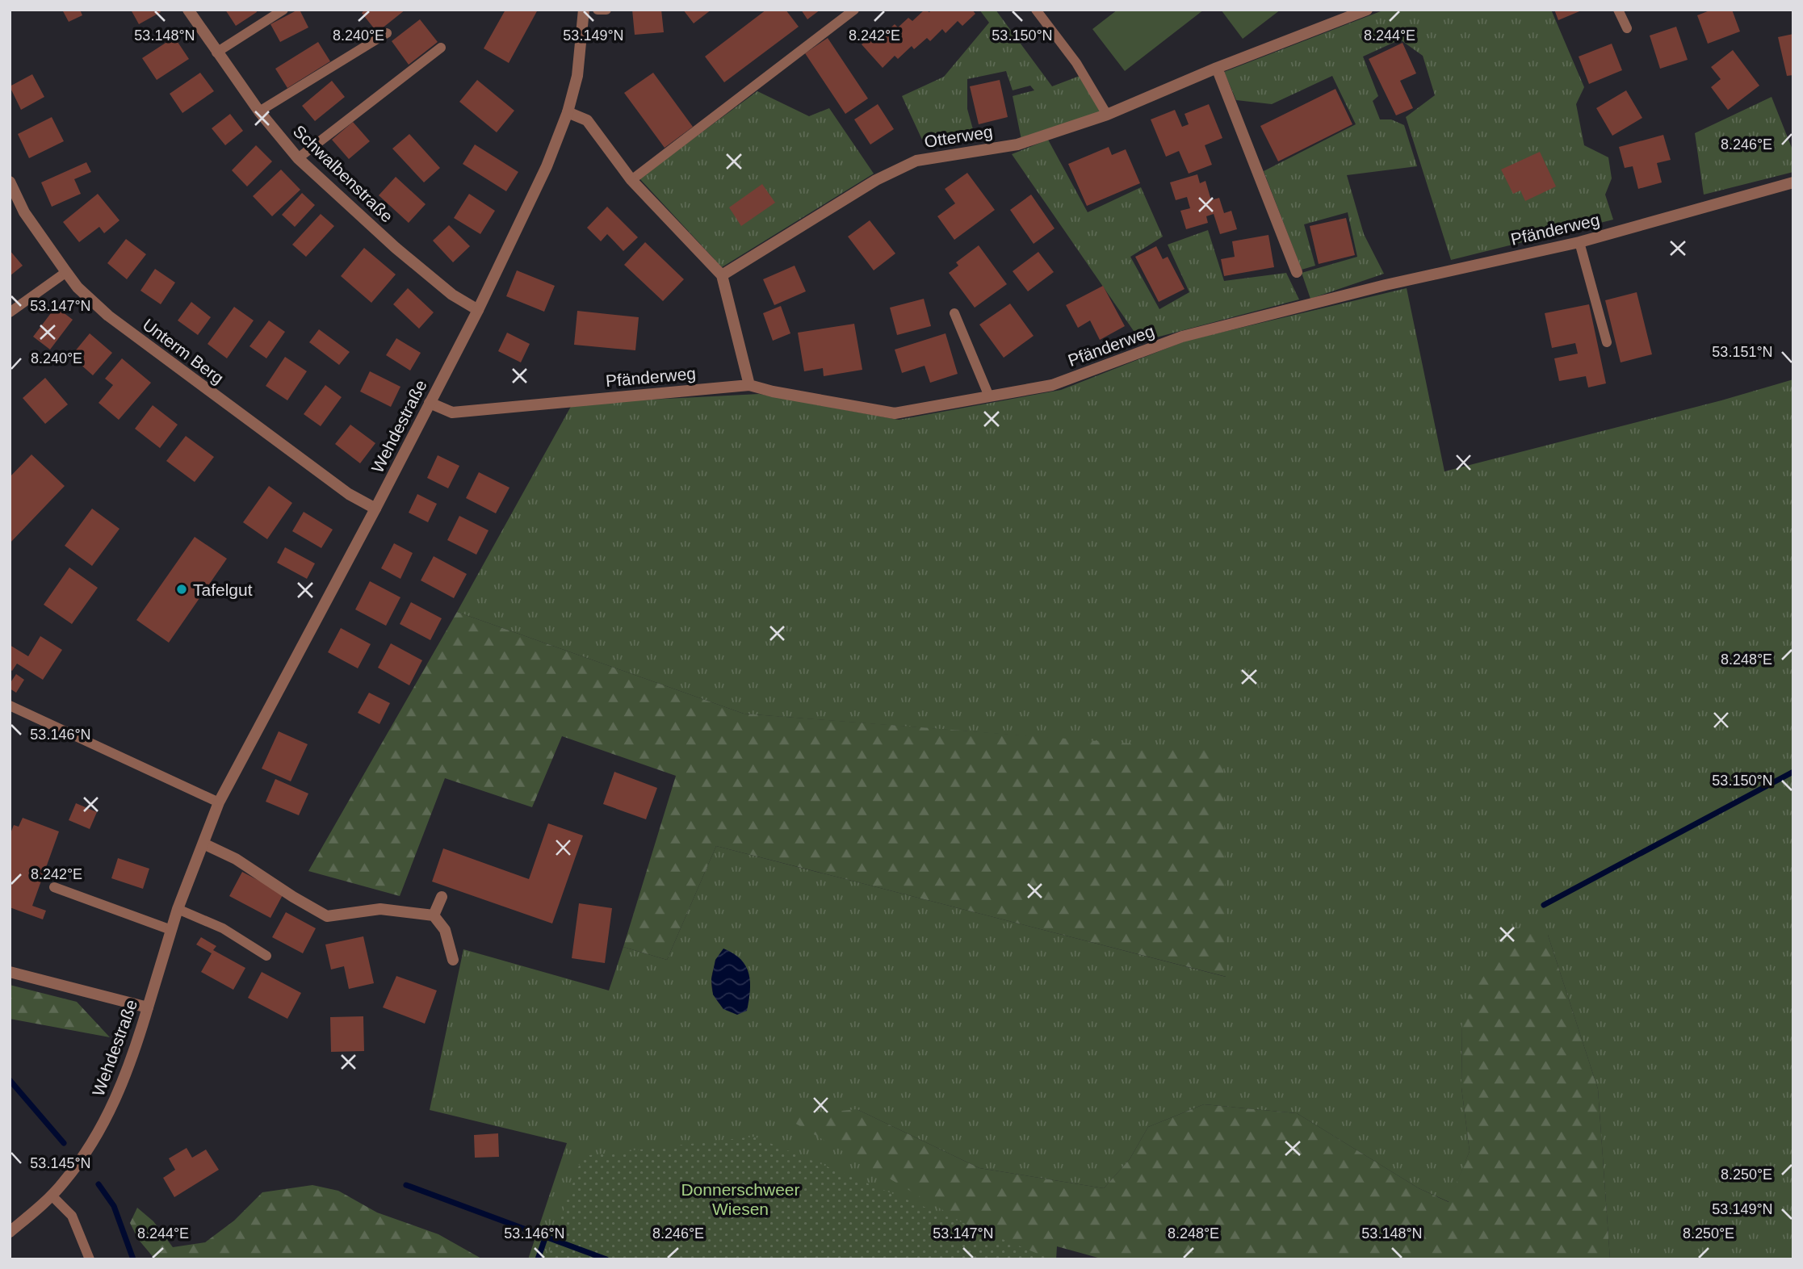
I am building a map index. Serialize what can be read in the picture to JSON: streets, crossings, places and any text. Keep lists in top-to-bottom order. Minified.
{"streets":{"street":["Otterweg","Schwalbenstraße","Pfänderweg","Unterm Berg","Wehdestraße"]},"crossings":[["Schwalbenstraße","Wehdestraße"],["Pfänderweg","Wehdestraße"],["Unterm Berg","Wehdestraße"]],"parks":["Donnerschweer Wiesen"],"places":["Tafelgut"],"coordinates":["53.148°N","8.240°E","53.149°N","8.242°E","53.150°N","8.244°E","8.246°E","53.147°N","53.151°N","8.248°E","53.146°N","53.145°N","8.250°E"]}
